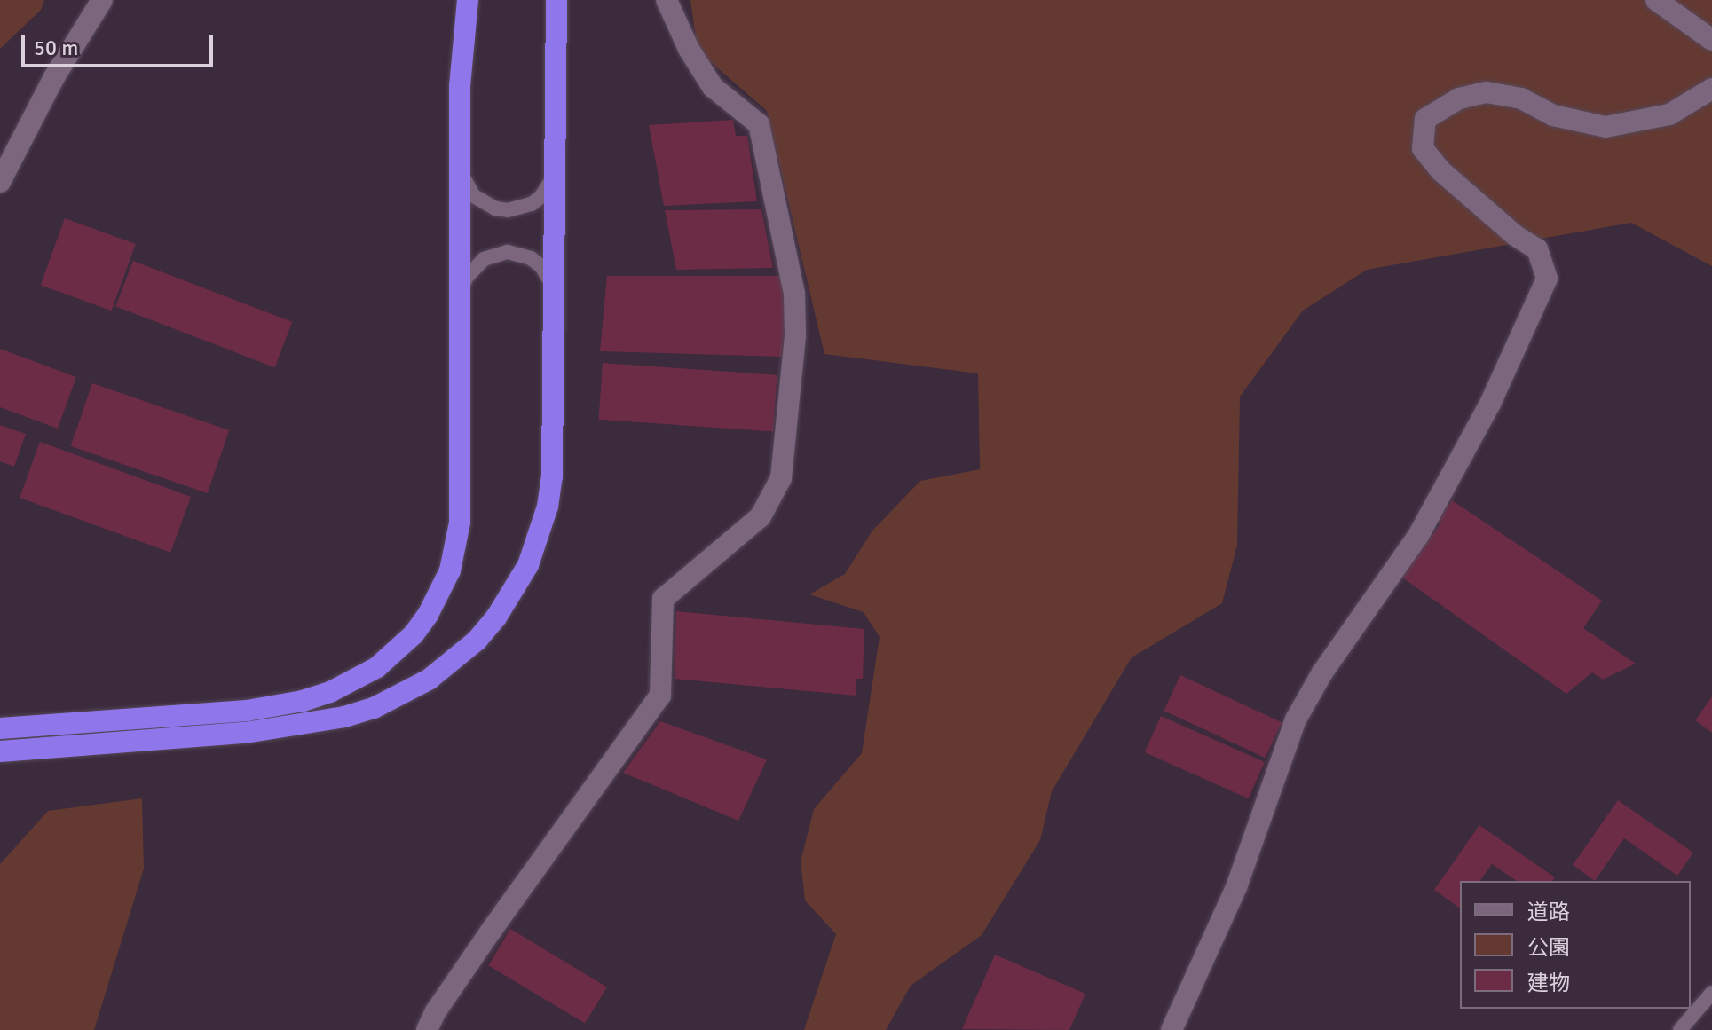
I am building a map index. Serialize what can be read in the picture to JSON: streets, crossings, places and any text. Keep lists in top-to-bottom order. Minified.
{"legend":["道路","公園","建物"],"scale_bar":"50 m"}
